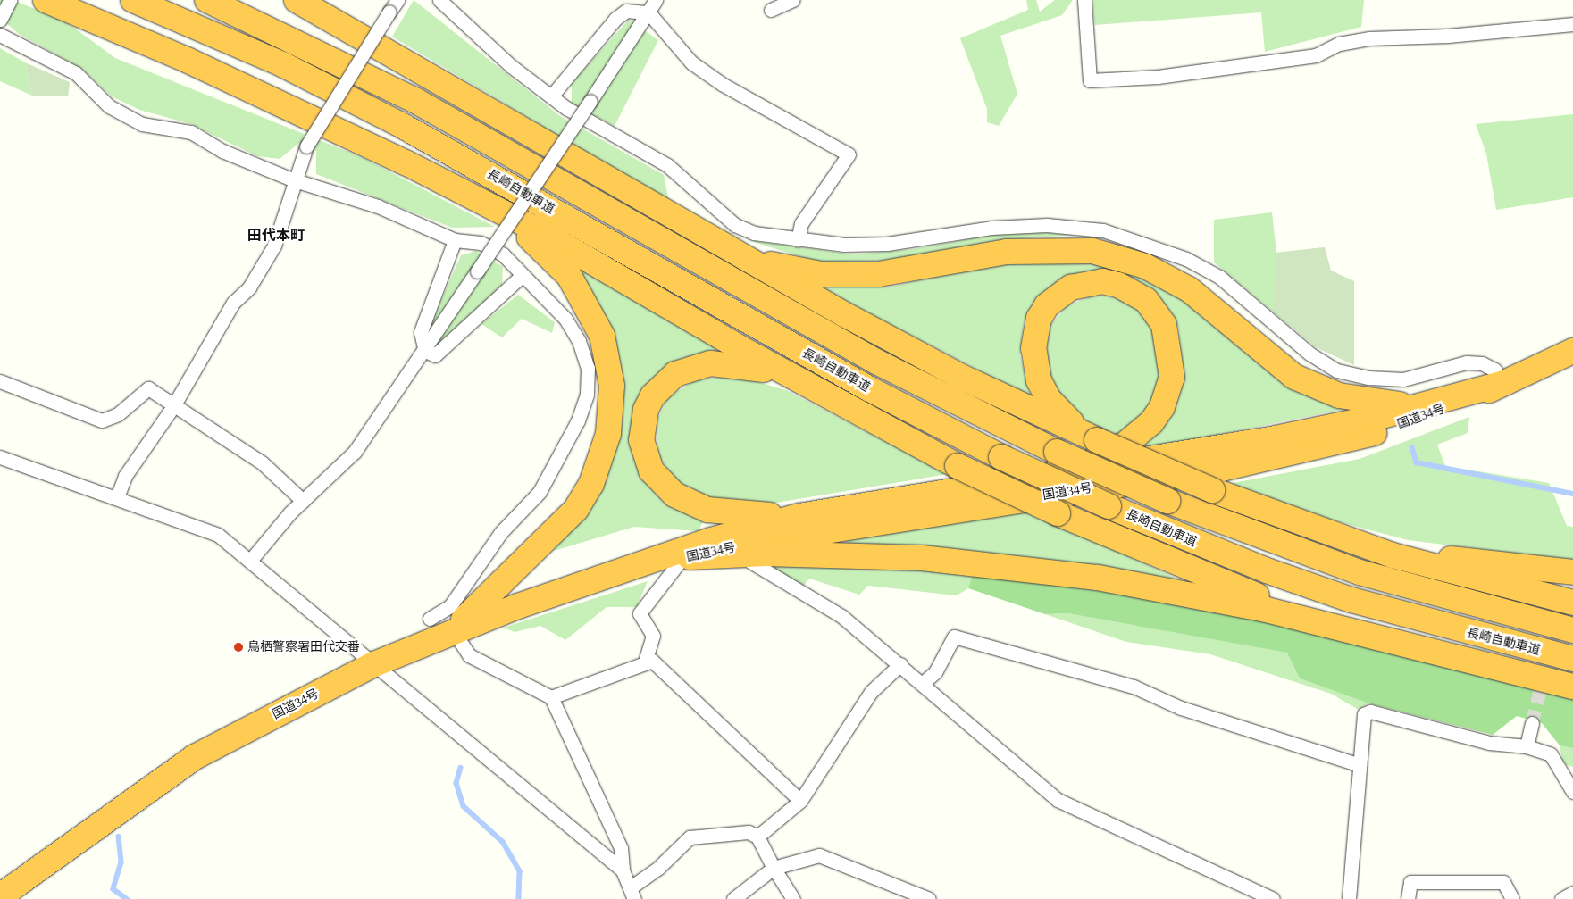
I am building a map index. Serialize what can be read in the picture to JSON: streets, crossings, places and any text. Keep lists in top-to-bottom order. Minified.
{"streets":{"highway":["長崎自動車道","国道34号"]},"districts":["田代本町"],"places":["鳥栖警察署田代交番"]}
